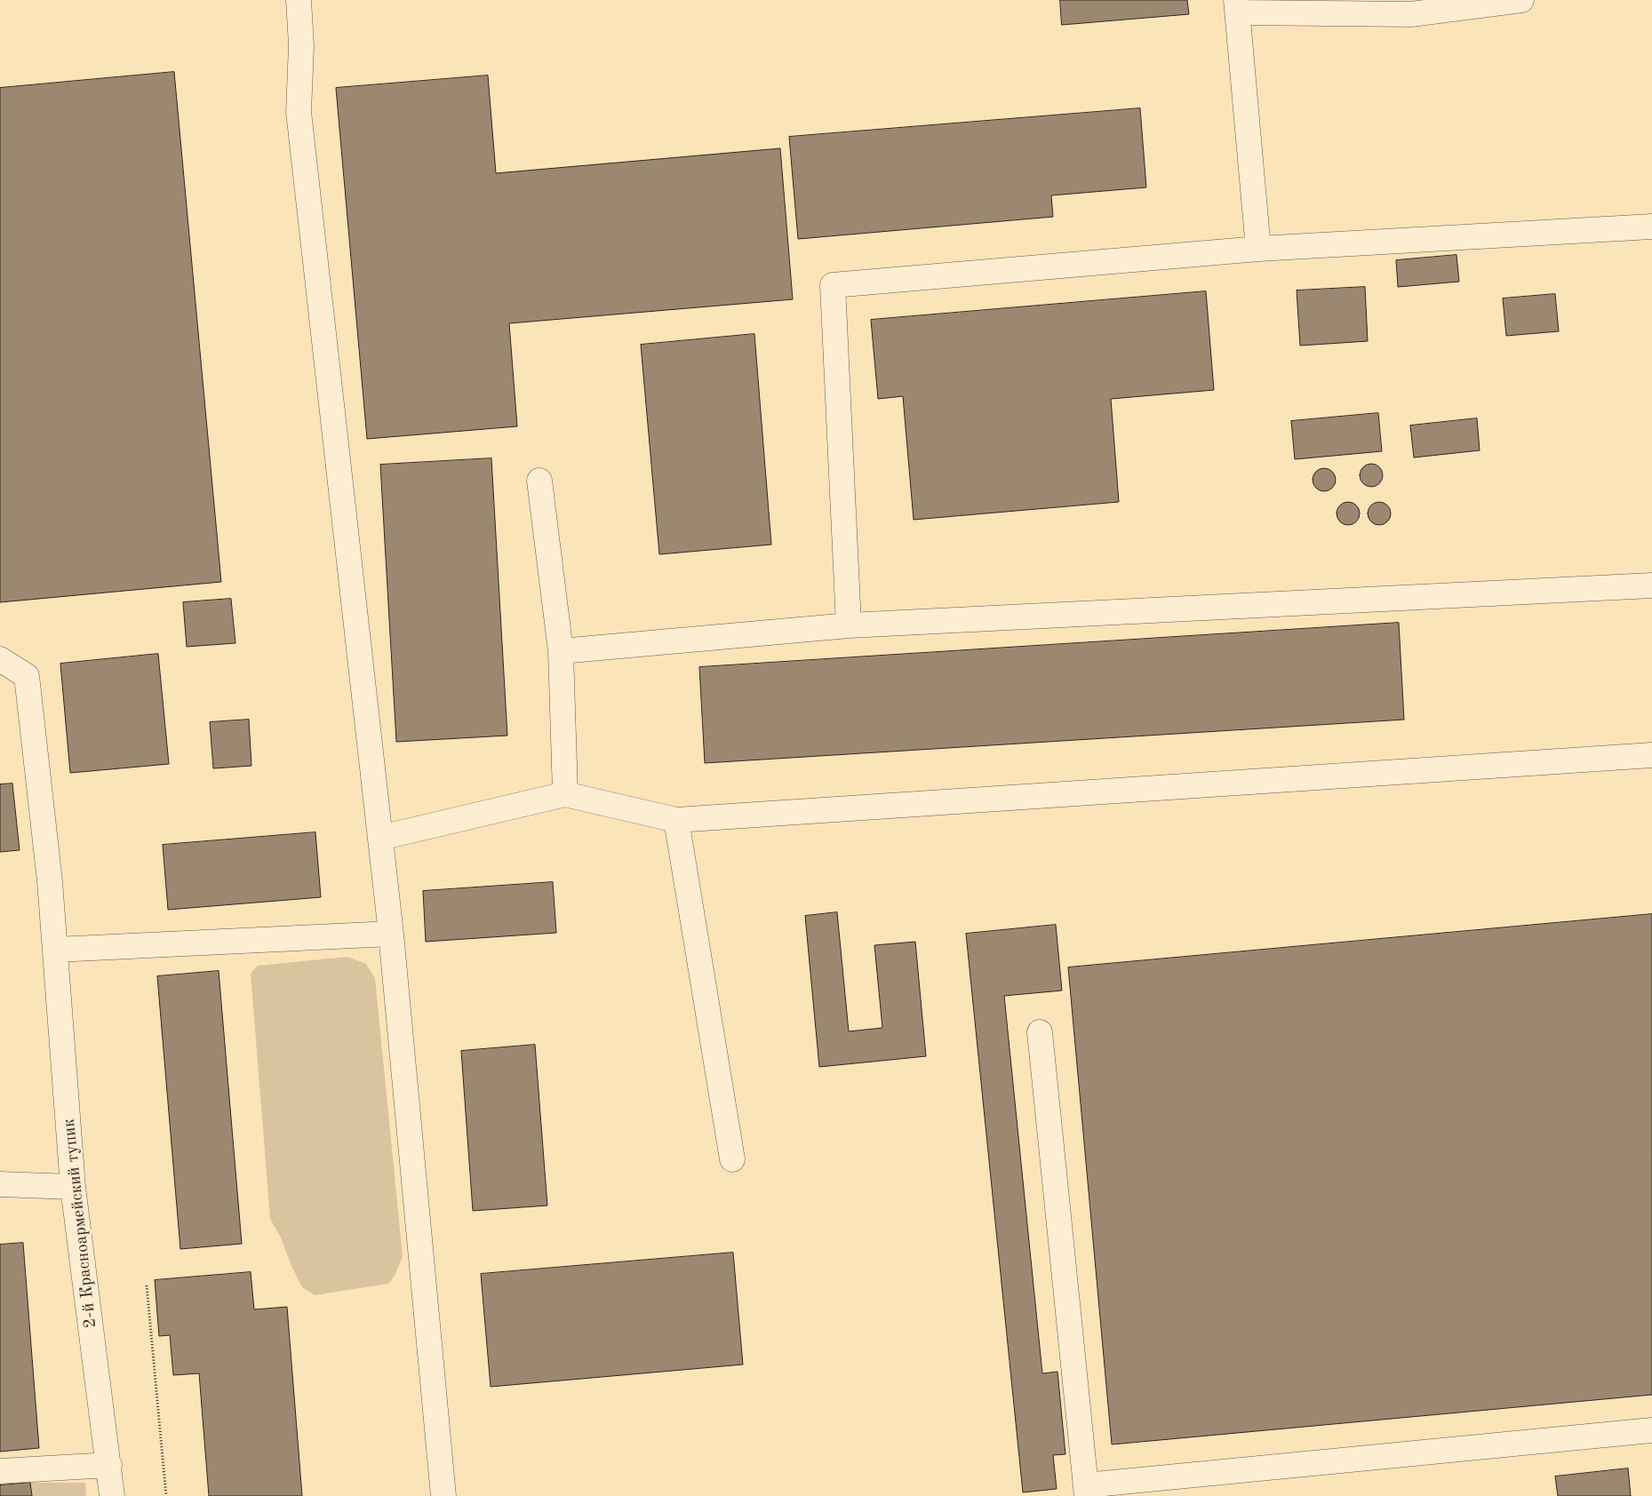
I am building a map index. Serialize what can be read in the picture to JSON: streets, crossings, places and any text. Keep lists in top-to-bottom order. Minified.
{"streets":{"street":["2-й Красноармейский тупик"]}}
